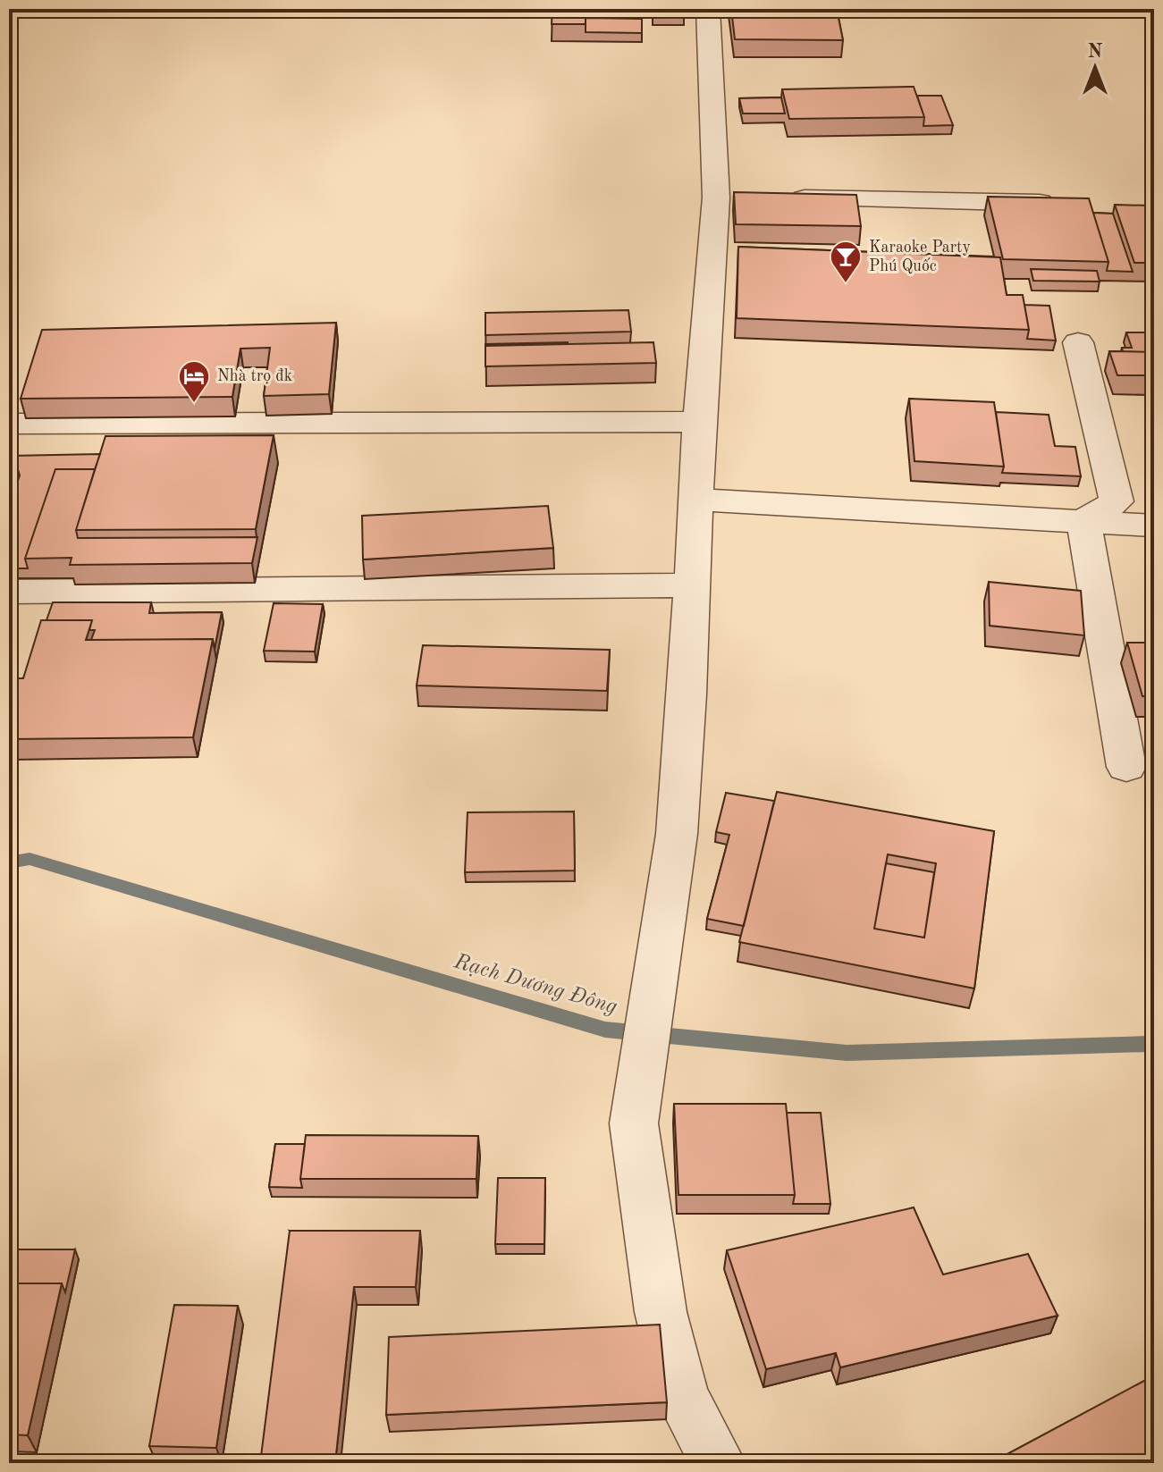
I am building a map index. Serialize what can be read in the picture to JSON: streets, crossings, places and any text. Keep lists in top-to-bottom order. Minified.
{"water":["Rạch Dương Đông"],"places":{"bar":["Karaoke Party Phú Quốc"],"hotel":["Nhà trọ đk"]},"north":"top"}
